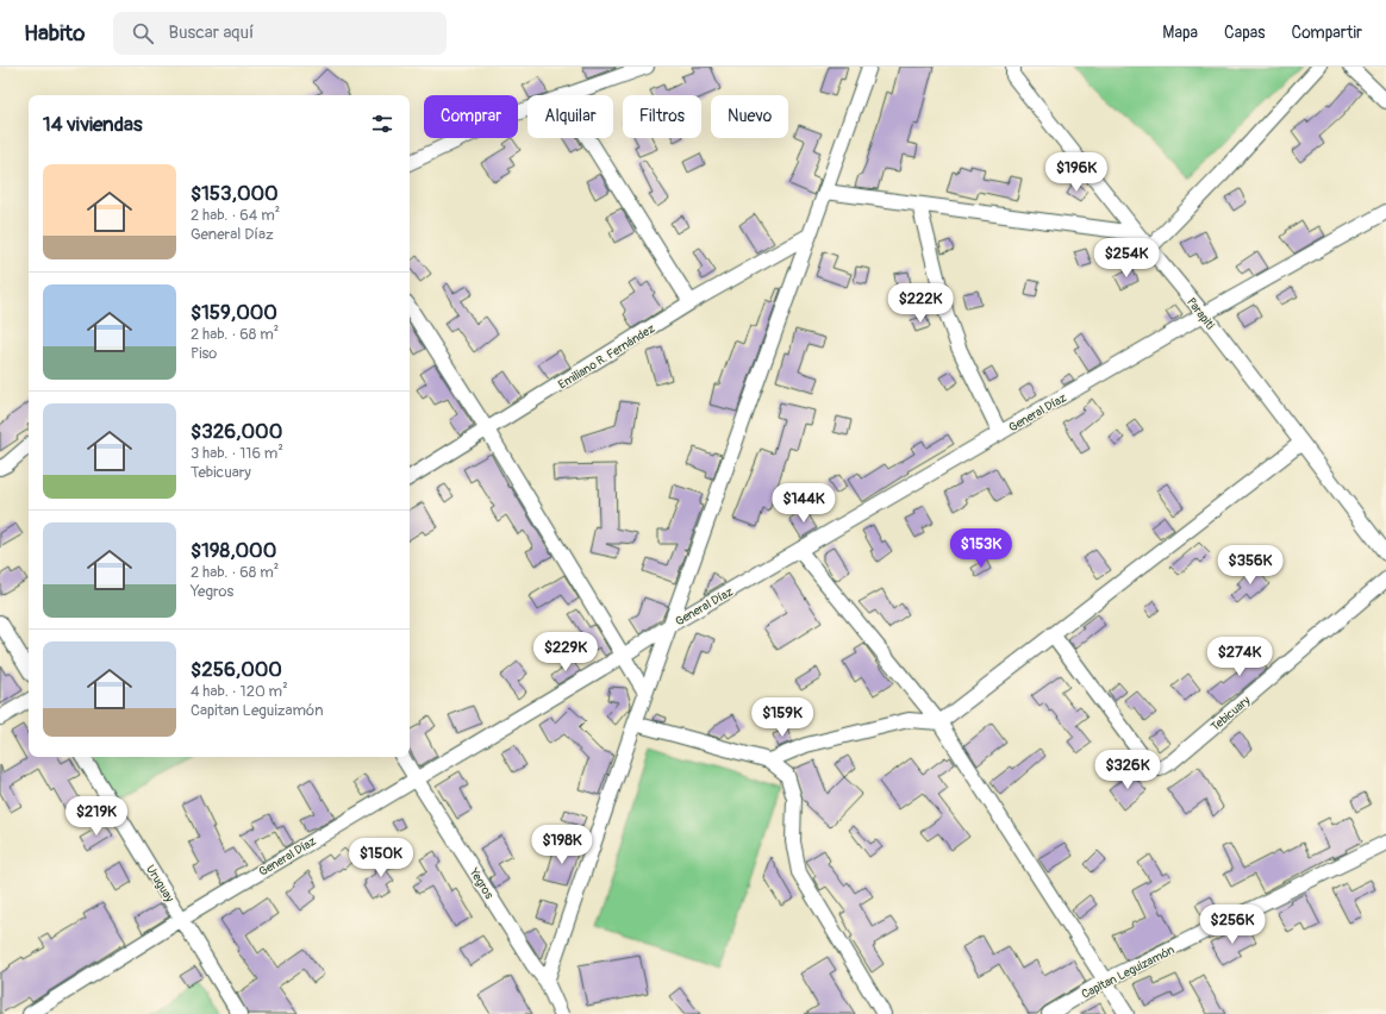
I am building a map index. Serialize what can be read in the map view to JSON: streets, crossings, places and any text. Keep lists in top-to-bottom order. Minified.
{"streets":{"street":["Parapiti","Emiliano R. Fernández","General Díaz","Tebicuary","Uruguay","Yegros","Capitan Leguizamón"]},"crossings":[["Parapiti","General Díaz"],["General Díaz","Uruguay"],["General Díaz","Yegros"]],"page":{"header":"Habito","search":"Buscar aquí","nav":["Mapa","Capas","Compartir"],"chip":["Comprar","Alquilar","Filtros","Nuevo"],"heading":"14 viviendas","price":["$196K","$254K","$222K","$144K","$153K","$356K","$229K","$274K","$159K","$326K","$219K","$198K","$150K","$256K"],"list":[{"name":"$153,000","note":"2 hab. · 64 m² · General Díaz"},{"name":"$159,000","note":"2 hab. · 68 m² · Piso"},{"name":"$326,000","note":"3 hab. · 116 m² · Tebicuary"},{"name":"$198,000","note":"2 hab. · 68 m² · Yegros"},{"name":"$256,000","note":"4 hab. · 120 m² · Capitan Leguizamón"}]}}
